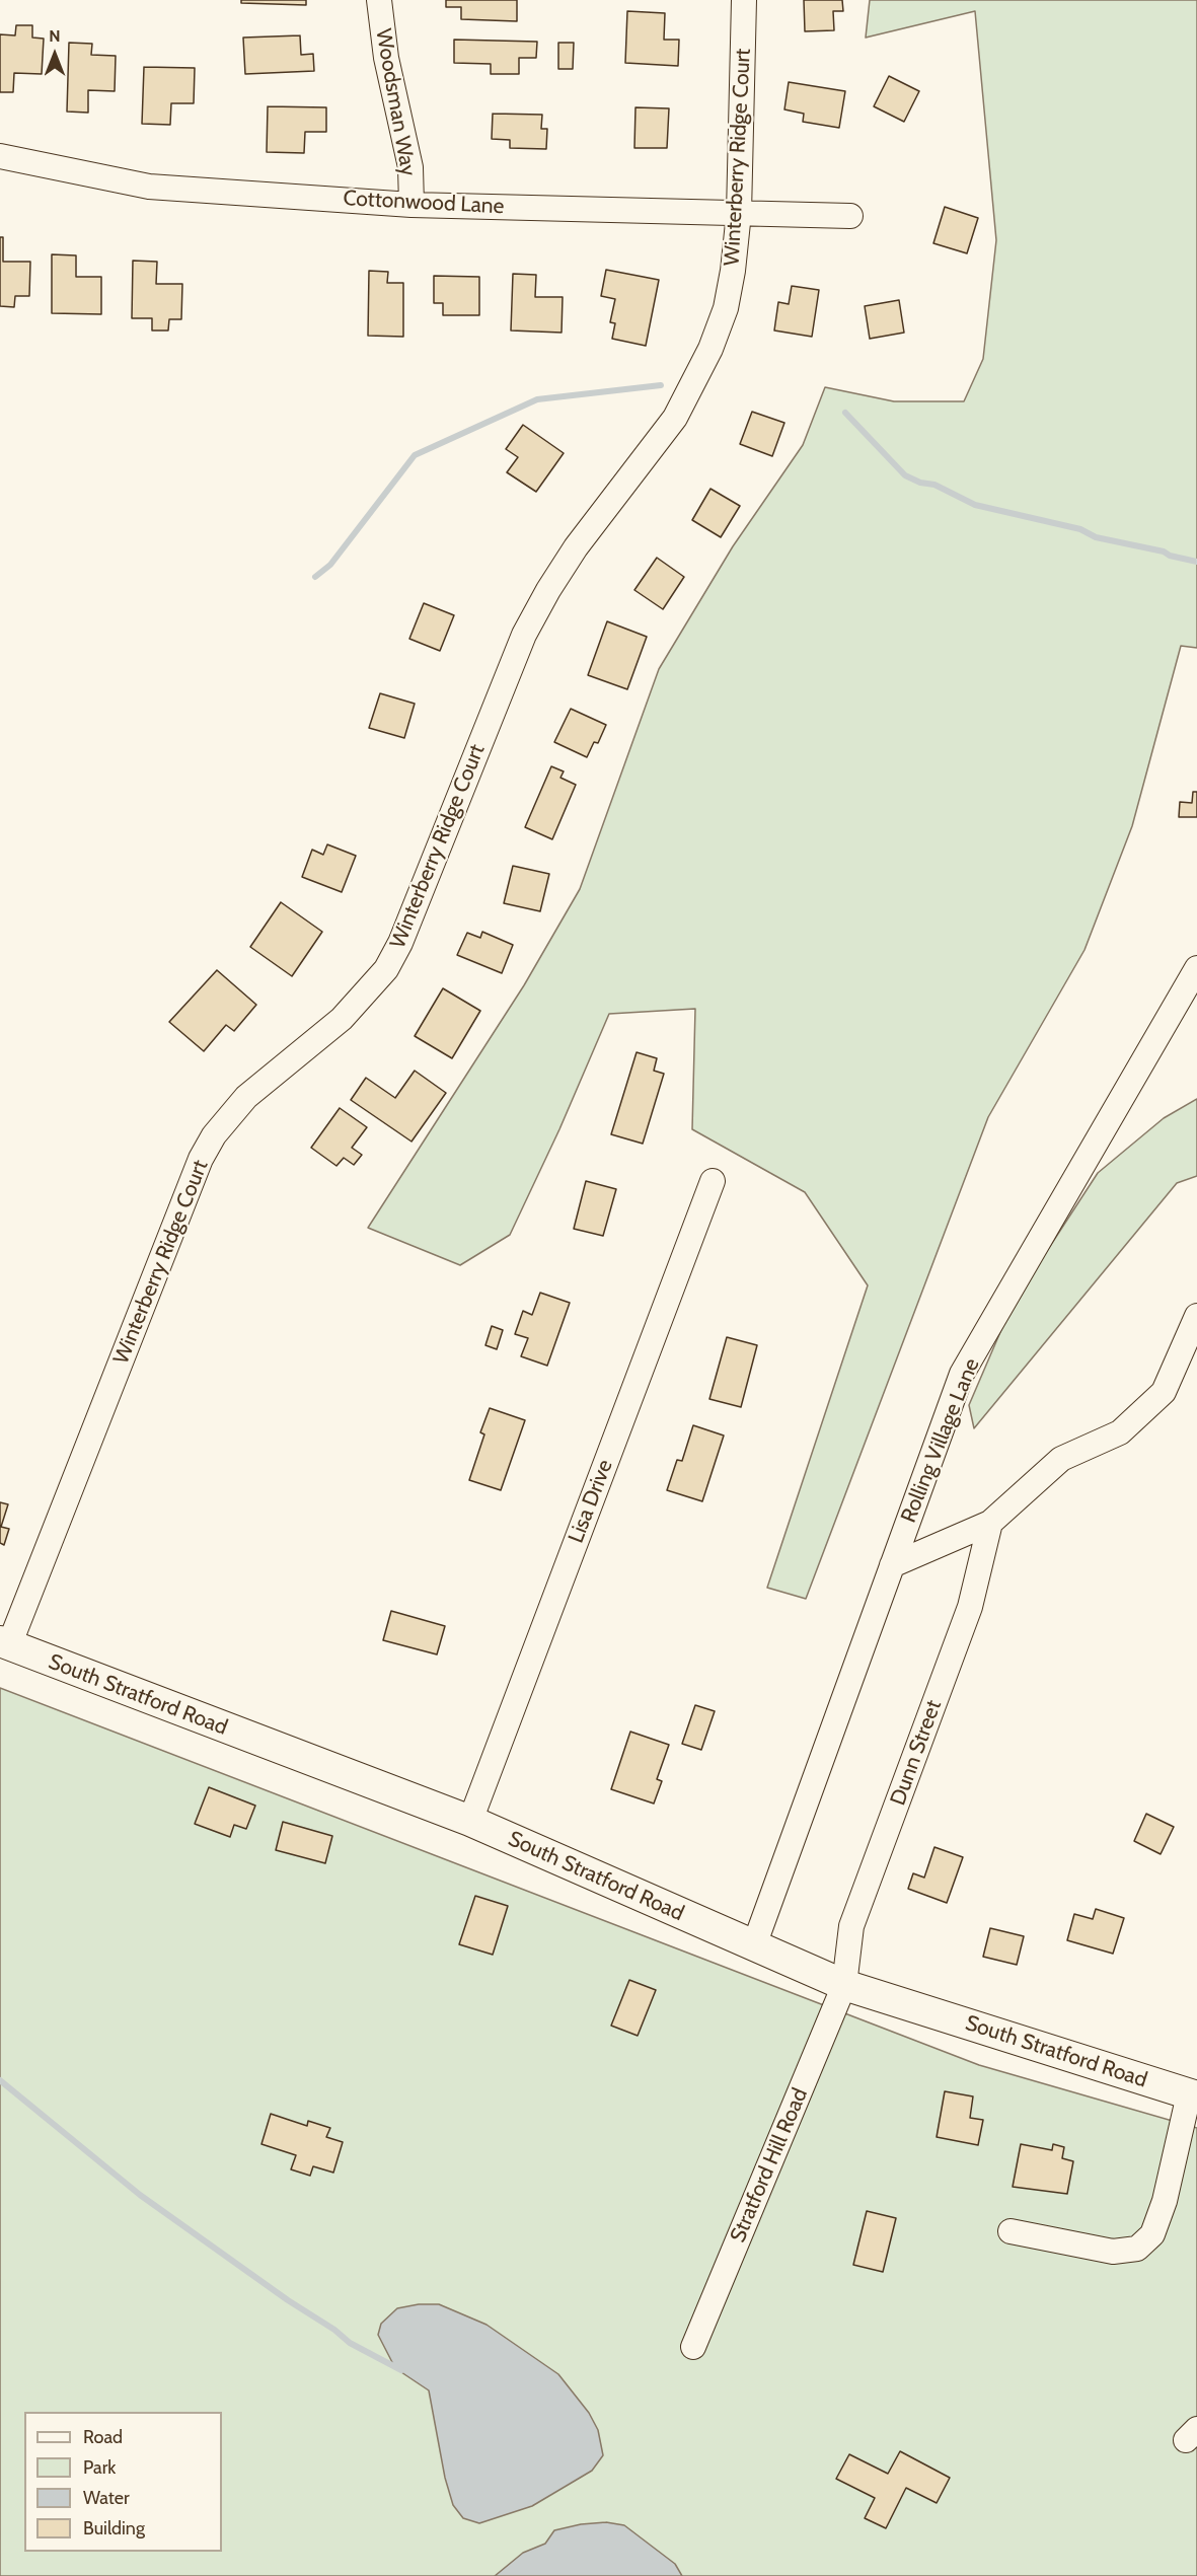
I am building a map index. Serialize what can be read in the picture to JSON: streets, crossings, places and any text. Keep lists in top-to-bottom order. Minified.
{"streets":{"main road":["South Stratford Road"],"street":["Woodsman Way","Winterberry Ridge Court","Cottonwood Lane","Rolling Village Lane","Lisa Drive","Dunn Street","Stratford Hill Road"]},"crossings":[["Woodsman Way","Cottonwood Lane"],["Winterberry Ridge Court","Cottonwood Lane"],["Winterberry Ridge Court","South Stratford Road"],["Rolling Village Lane","South Stratford Road"],["Lisa Drive","South Stratford Road"],["South Stratford Road","Dunn Street"],["South Stratford Road","Stratford Hill Road"],["Dunn Street","Stratford Hill Road"]],"legend":["Road","Park","Water","Building"],"north":"top"}
